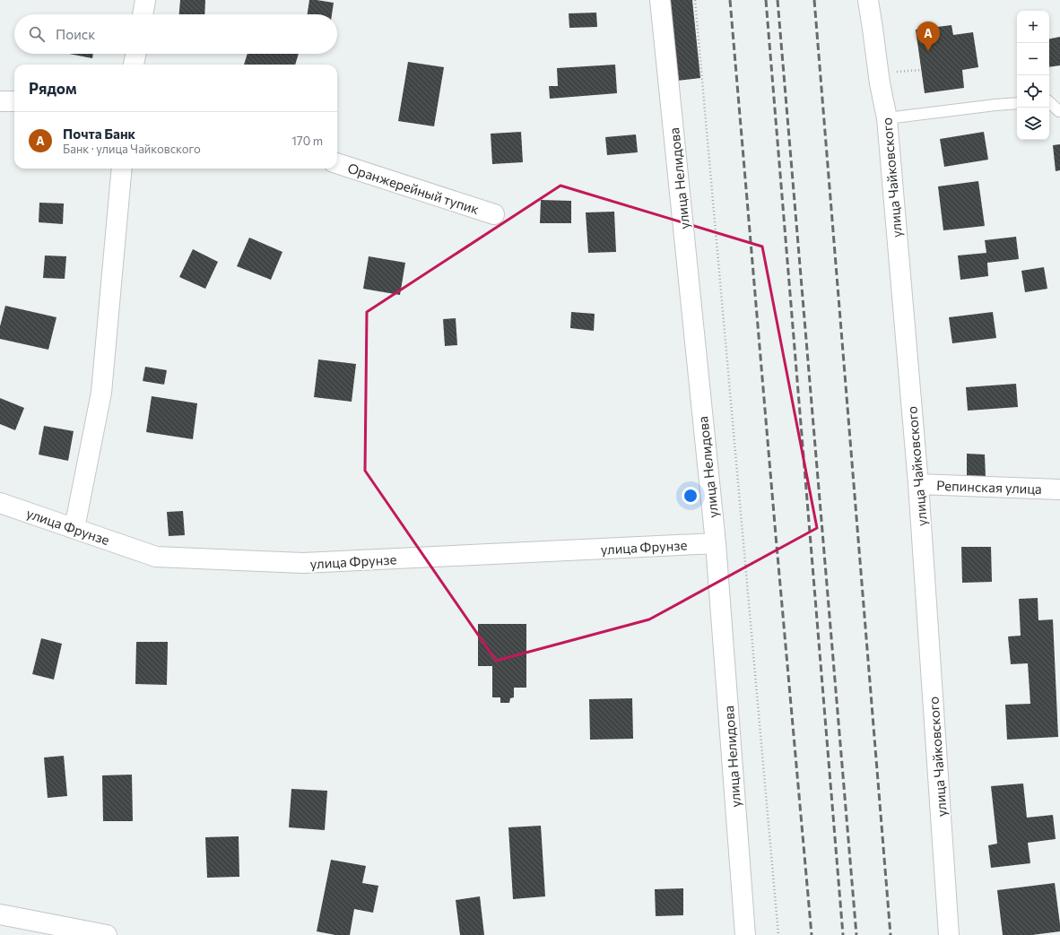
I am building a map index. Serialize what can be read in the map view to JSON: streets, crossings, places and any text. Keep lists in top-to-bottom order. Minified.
{"streets":{"street":["улица Чайковского","улица Нелидова","Оранжерейный тупик","Репинская улица","улица Фрунзе"]},"crossings":[["улица Чайковского","Репинская улица"],["улица Нелидова","улица Фрунзе"]],"page":{"map_buttons":["+","−"],"search":"Поиск","pins":"A","heading":"Рядом","list":[{"mark":"A","name":"Почта Банк","note":"Банк · улица Чайковского","value":"170 m"}]}}
